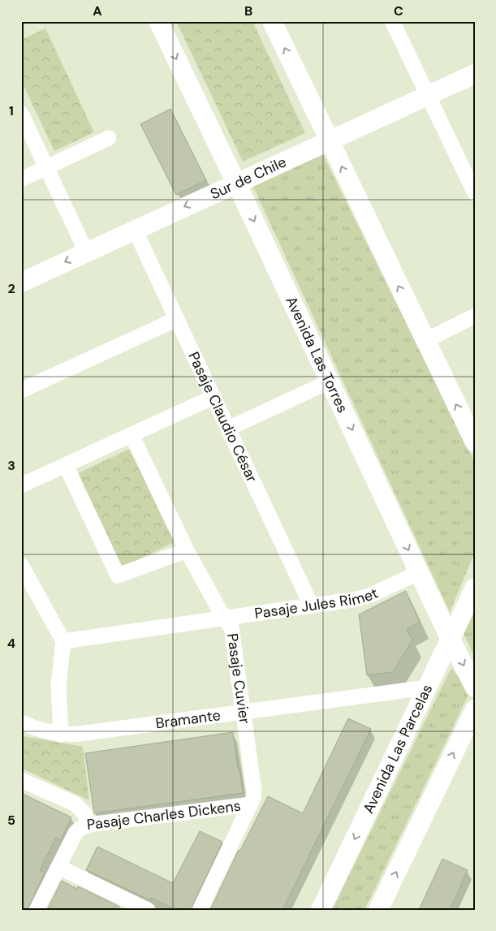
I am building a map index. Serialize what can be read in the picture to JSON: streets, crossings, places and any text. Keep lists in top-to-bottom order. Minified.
{"streets":{"street":["Sur de Chile","Avenida Las Torres","Pasaje Claudio César","Pasaje Jules Rimet","Pasaje Cuvier","Bramante","Avenida Las Parcelas","Pasaje Charles Dickens"]},"crossings":[["Sur de Chile","Avenida Las Torres"],["Sur de Chile","Pasaje Claudio César"],["Avenida Las Torres","Pasaje Jules Rimet"],["Avenida Las Torres","Avenida Las Parcelas"],["Pasaje Claudio César","Pasaje Jules Rimet"],["Pasaje Jules Rimet","Pasaje Cuvier"],["Pasaje Cuvier","Bramante"],["Pasaje Cuvier","Pasaje Charles Dickens"],["Bramante","Avenida Las Parcelas"]],"grid":{"columns":["A","B","C"],"rows":["1","2","3","4","5"]}}
